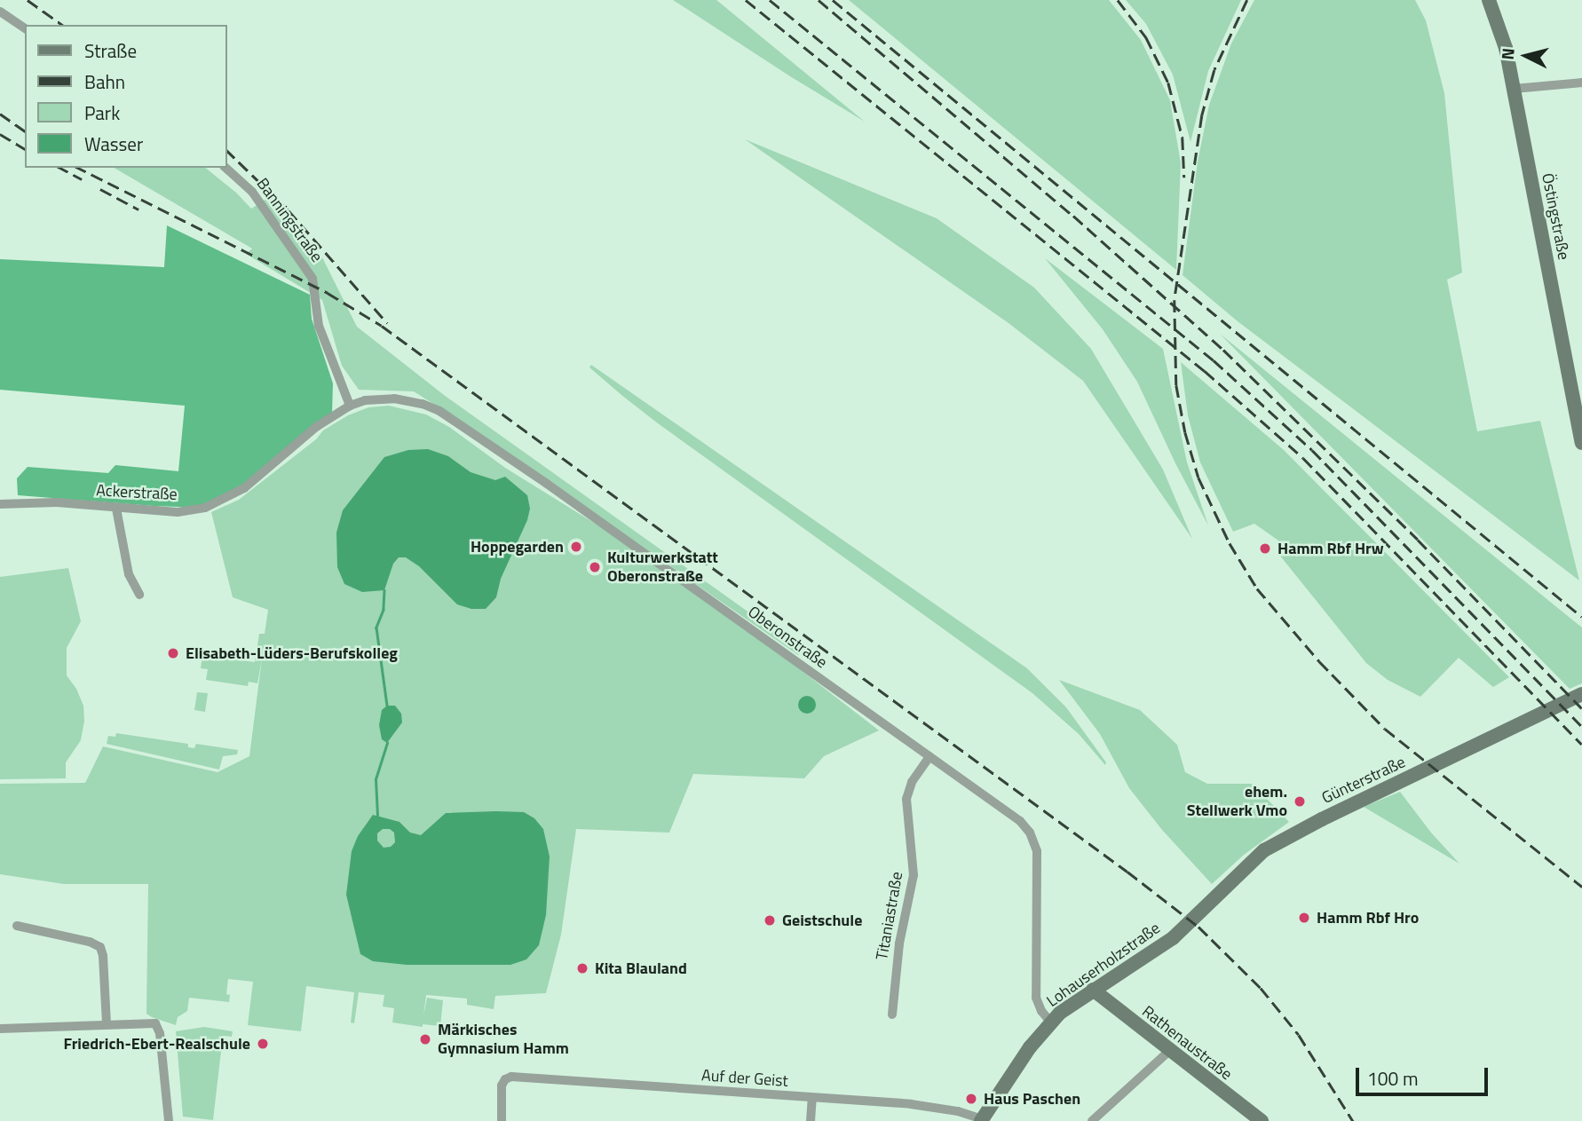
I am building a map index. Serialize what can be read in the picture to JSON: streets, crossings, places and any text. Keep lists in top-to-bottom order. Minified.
{"streets":{"street":["Östingstraße","Banningstraße","Ackerstraße","Oberonstraße","Günterstraße","Titaniastraße","Lohauserholzstraße","Rathenaustraße","Auf der Geist"]},"crossings":[["Banningstraße","Ackerstraße"],["Banningstraße","Oberonstraße"],["Ackerstraße","Oberonstraße"],["Oberonstraße","Titaniastraße"],["Oberonstraße","Lohauserholzstraße"],["Günterstraße","Lohauserholzstraße"],["Lohauserholzstraße","Rathenaustraße"],["Lohauserholzstraße","Auf der Geist"]],"places":["Hoppegarden","Hamm Rbf Hrw","Kulturwerkstatt Oberonstraße","Elisabeth-Lüders-Berufskolleg","ehem. Stellwerk Vmo","Hamm Rbf Hro","Geistschule","Kita Blauland","Märkisches Gymnasium Hamm","Friedrich-Ebert-Realschule","Haus Paschen"],"legend":["Straße","Bahn","Park","Wasser"],"scale_bar":"100 m","north":"left"}
